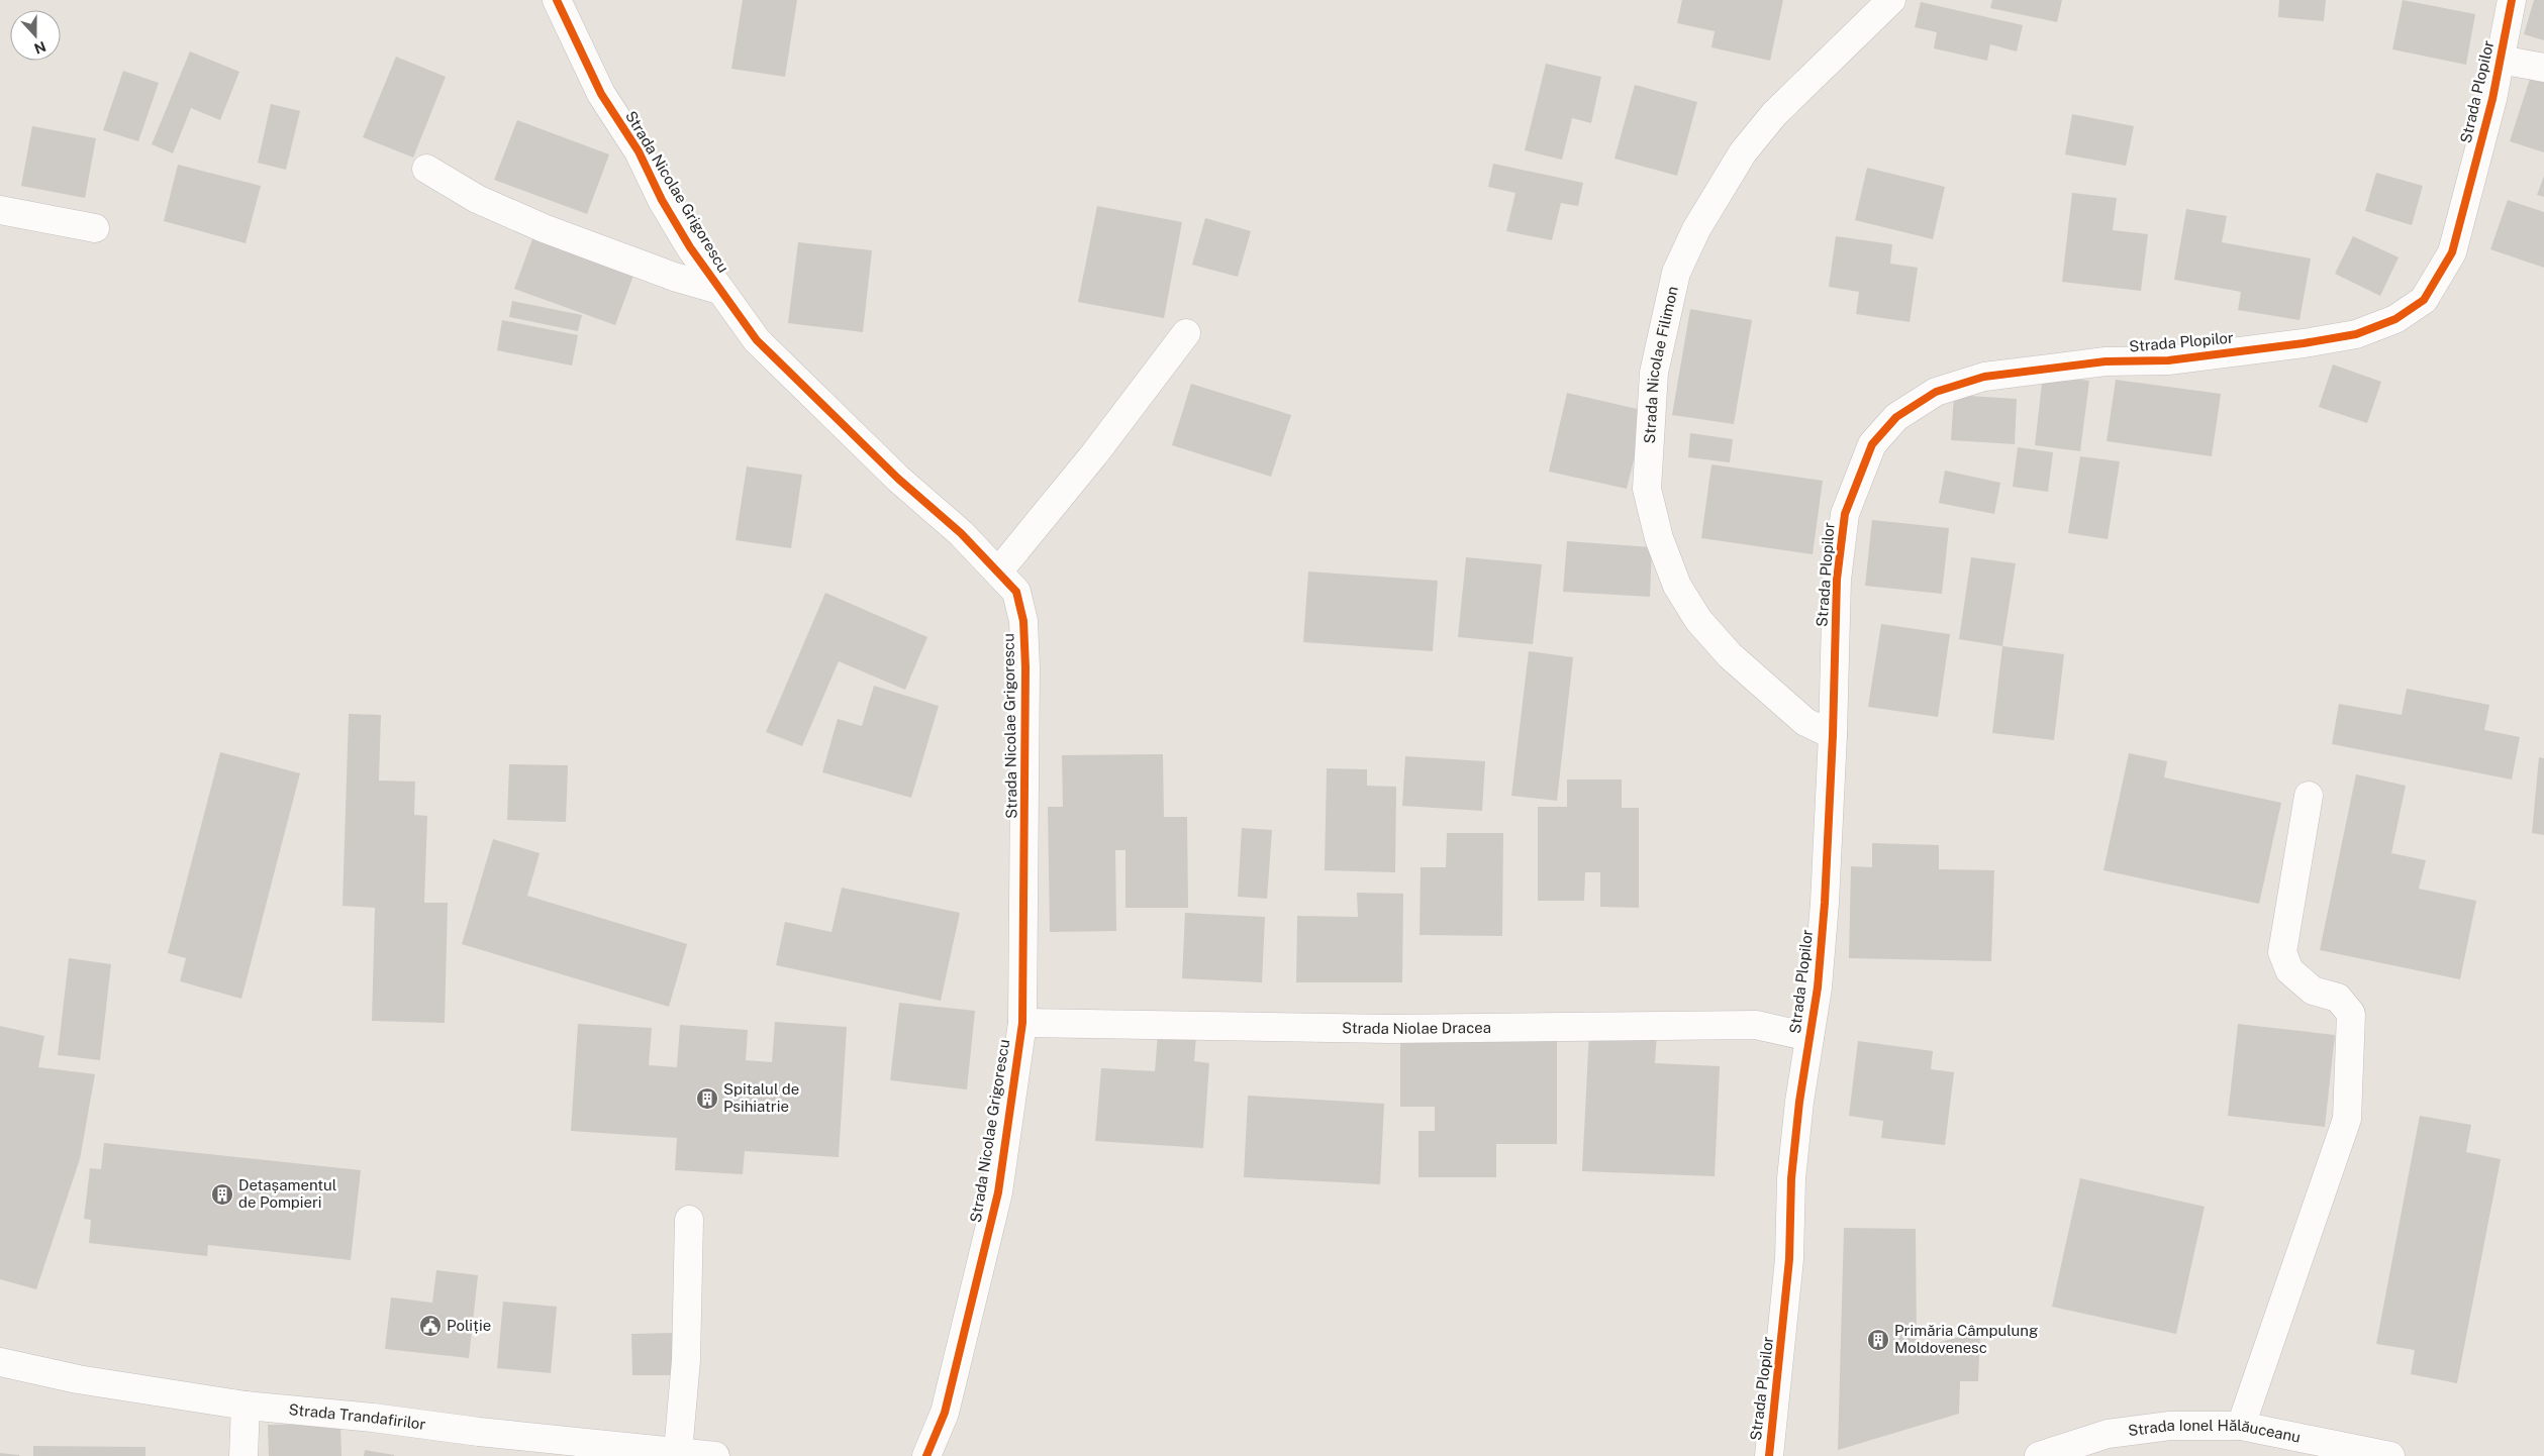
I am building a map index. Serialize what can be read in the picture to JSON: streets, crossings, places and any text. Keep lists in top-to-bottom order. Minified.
{"streets":{"street":["Strada Plopilor","Strada Nicolae Grigorescu","Strada Nicolae Filimon","Strada Niolae Dracea","Strada Trandafirilor","Strada Ionel Hălăuceanu"]},"crossings":[["Strada Plopilor","Strada Nicolae Filimon"],["Strada Plopilor","Strada Niolae Dracea"],["Strada Nicolae Grigorescu","Strada Niolae Dracea"]],"places":{"building":["Spitalul de Psihiatrie","Detașamentul de Pompieri","Primăria Câmpulung Moldovenesc"],"public building":["Poliție"]},"north":"bottom"}
